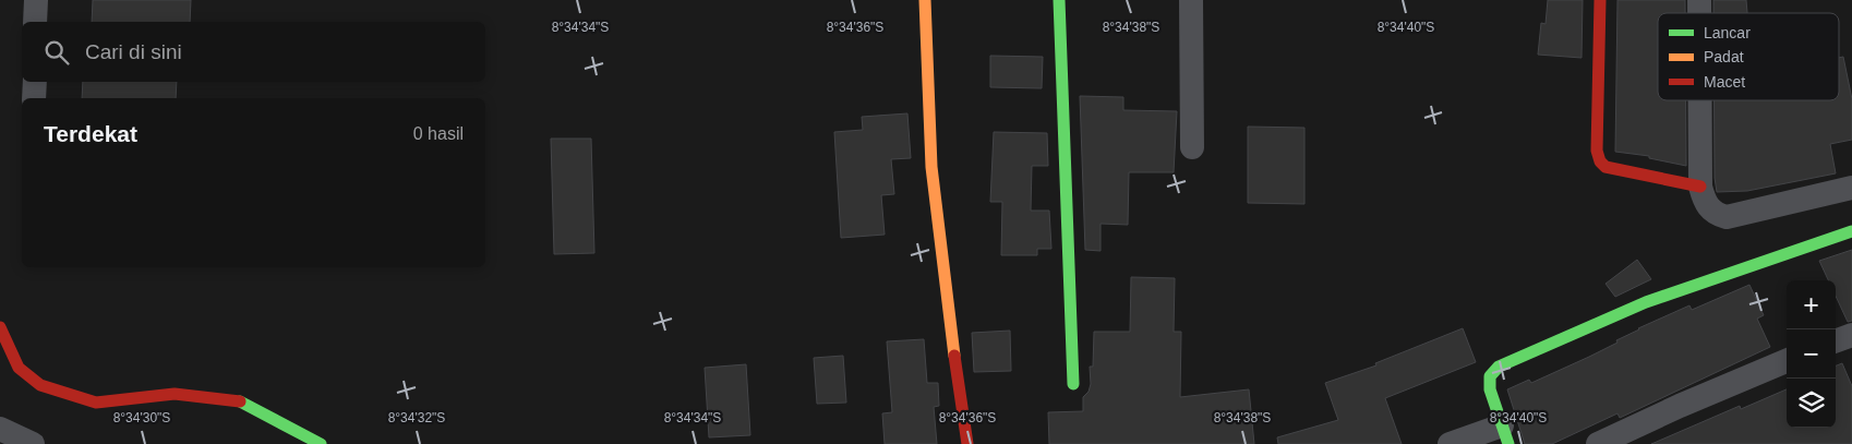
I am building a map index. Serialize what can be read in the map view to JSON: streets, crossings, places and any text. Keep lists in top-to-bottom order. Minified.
{"legend":["Lancar","Padat","Macet"],"page":{"search":"Cari di sini","heading":["Terdekat","0 hasil"],"map_buttons":["+","−"]},"coordinates":["8°34'38\"S","8°34'34\"S","8°34'36\"S","8°34'40\"S","8°34'30\"S","8°34'32\"S"]}
